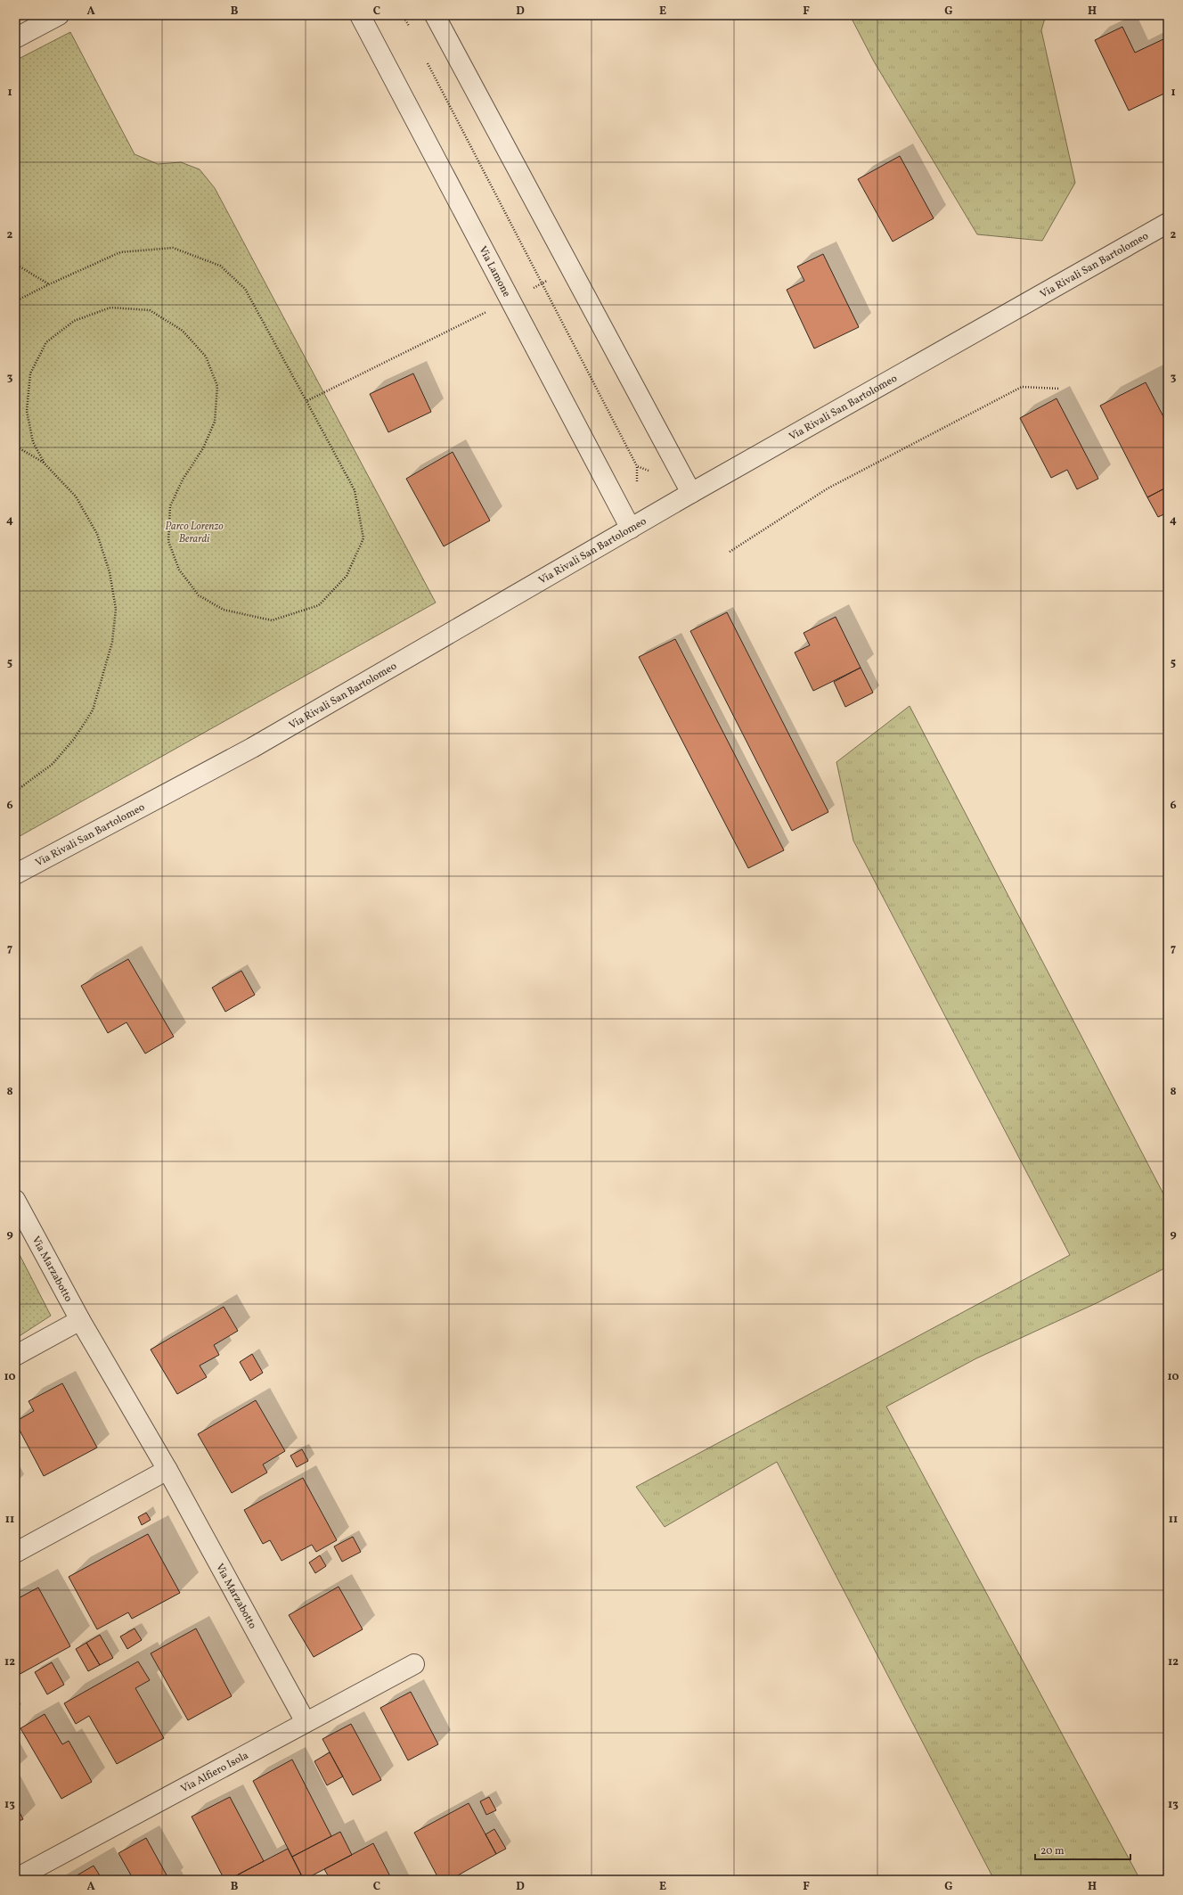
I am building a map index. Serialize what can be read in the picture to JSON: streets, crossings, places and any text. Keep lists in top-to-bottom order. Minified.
{"streets":{"street":["Via Rivali San Bartolomeo","Via Lamone","Via Marzabotto","Via Alfiero Isola"]},"crossings":[["Via Rivali San Bartolomeo","Via Lamone"],["Via Marzabotto","Via Alfiero Isola"]],"parks":["Parco Lorenzo Berardi"],"scale_bar":"20 m","grid":{"columns":["A","B","C","D","E","F","G","H"],"rows":["1","2","3","4","5","6","7","8","9","10","11","12","13"]}}
